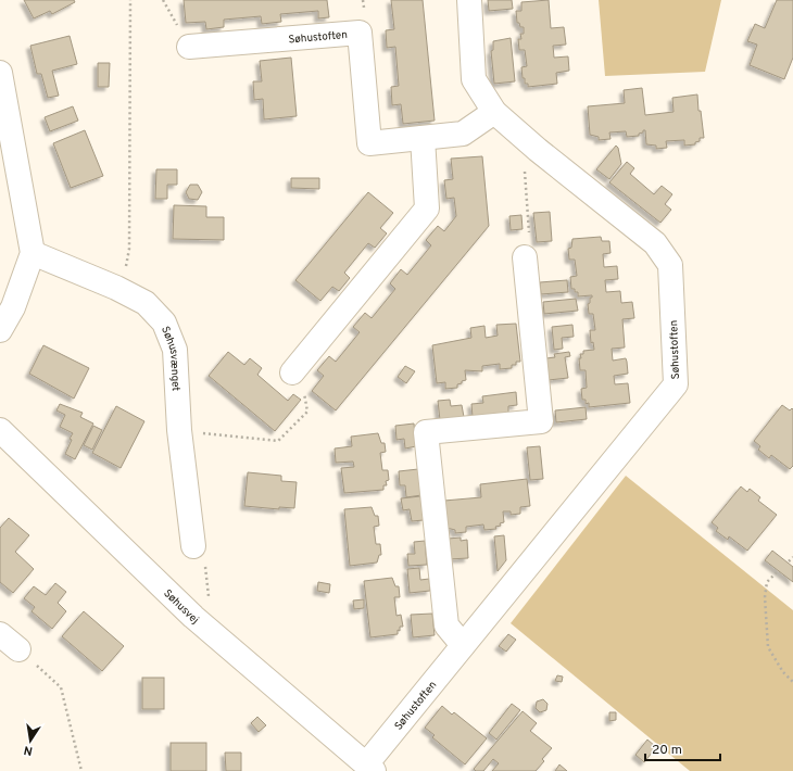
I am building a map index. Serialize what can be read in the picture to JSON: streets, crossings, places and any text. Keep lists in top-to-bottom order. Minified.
{"streets":{"street":["Søhustoften","Søhusvænget","Søhusvej"]},"crossings":[["Søhustoften","Søhusvej"]],"scale_bar":"20 m","north":"bottom"}
